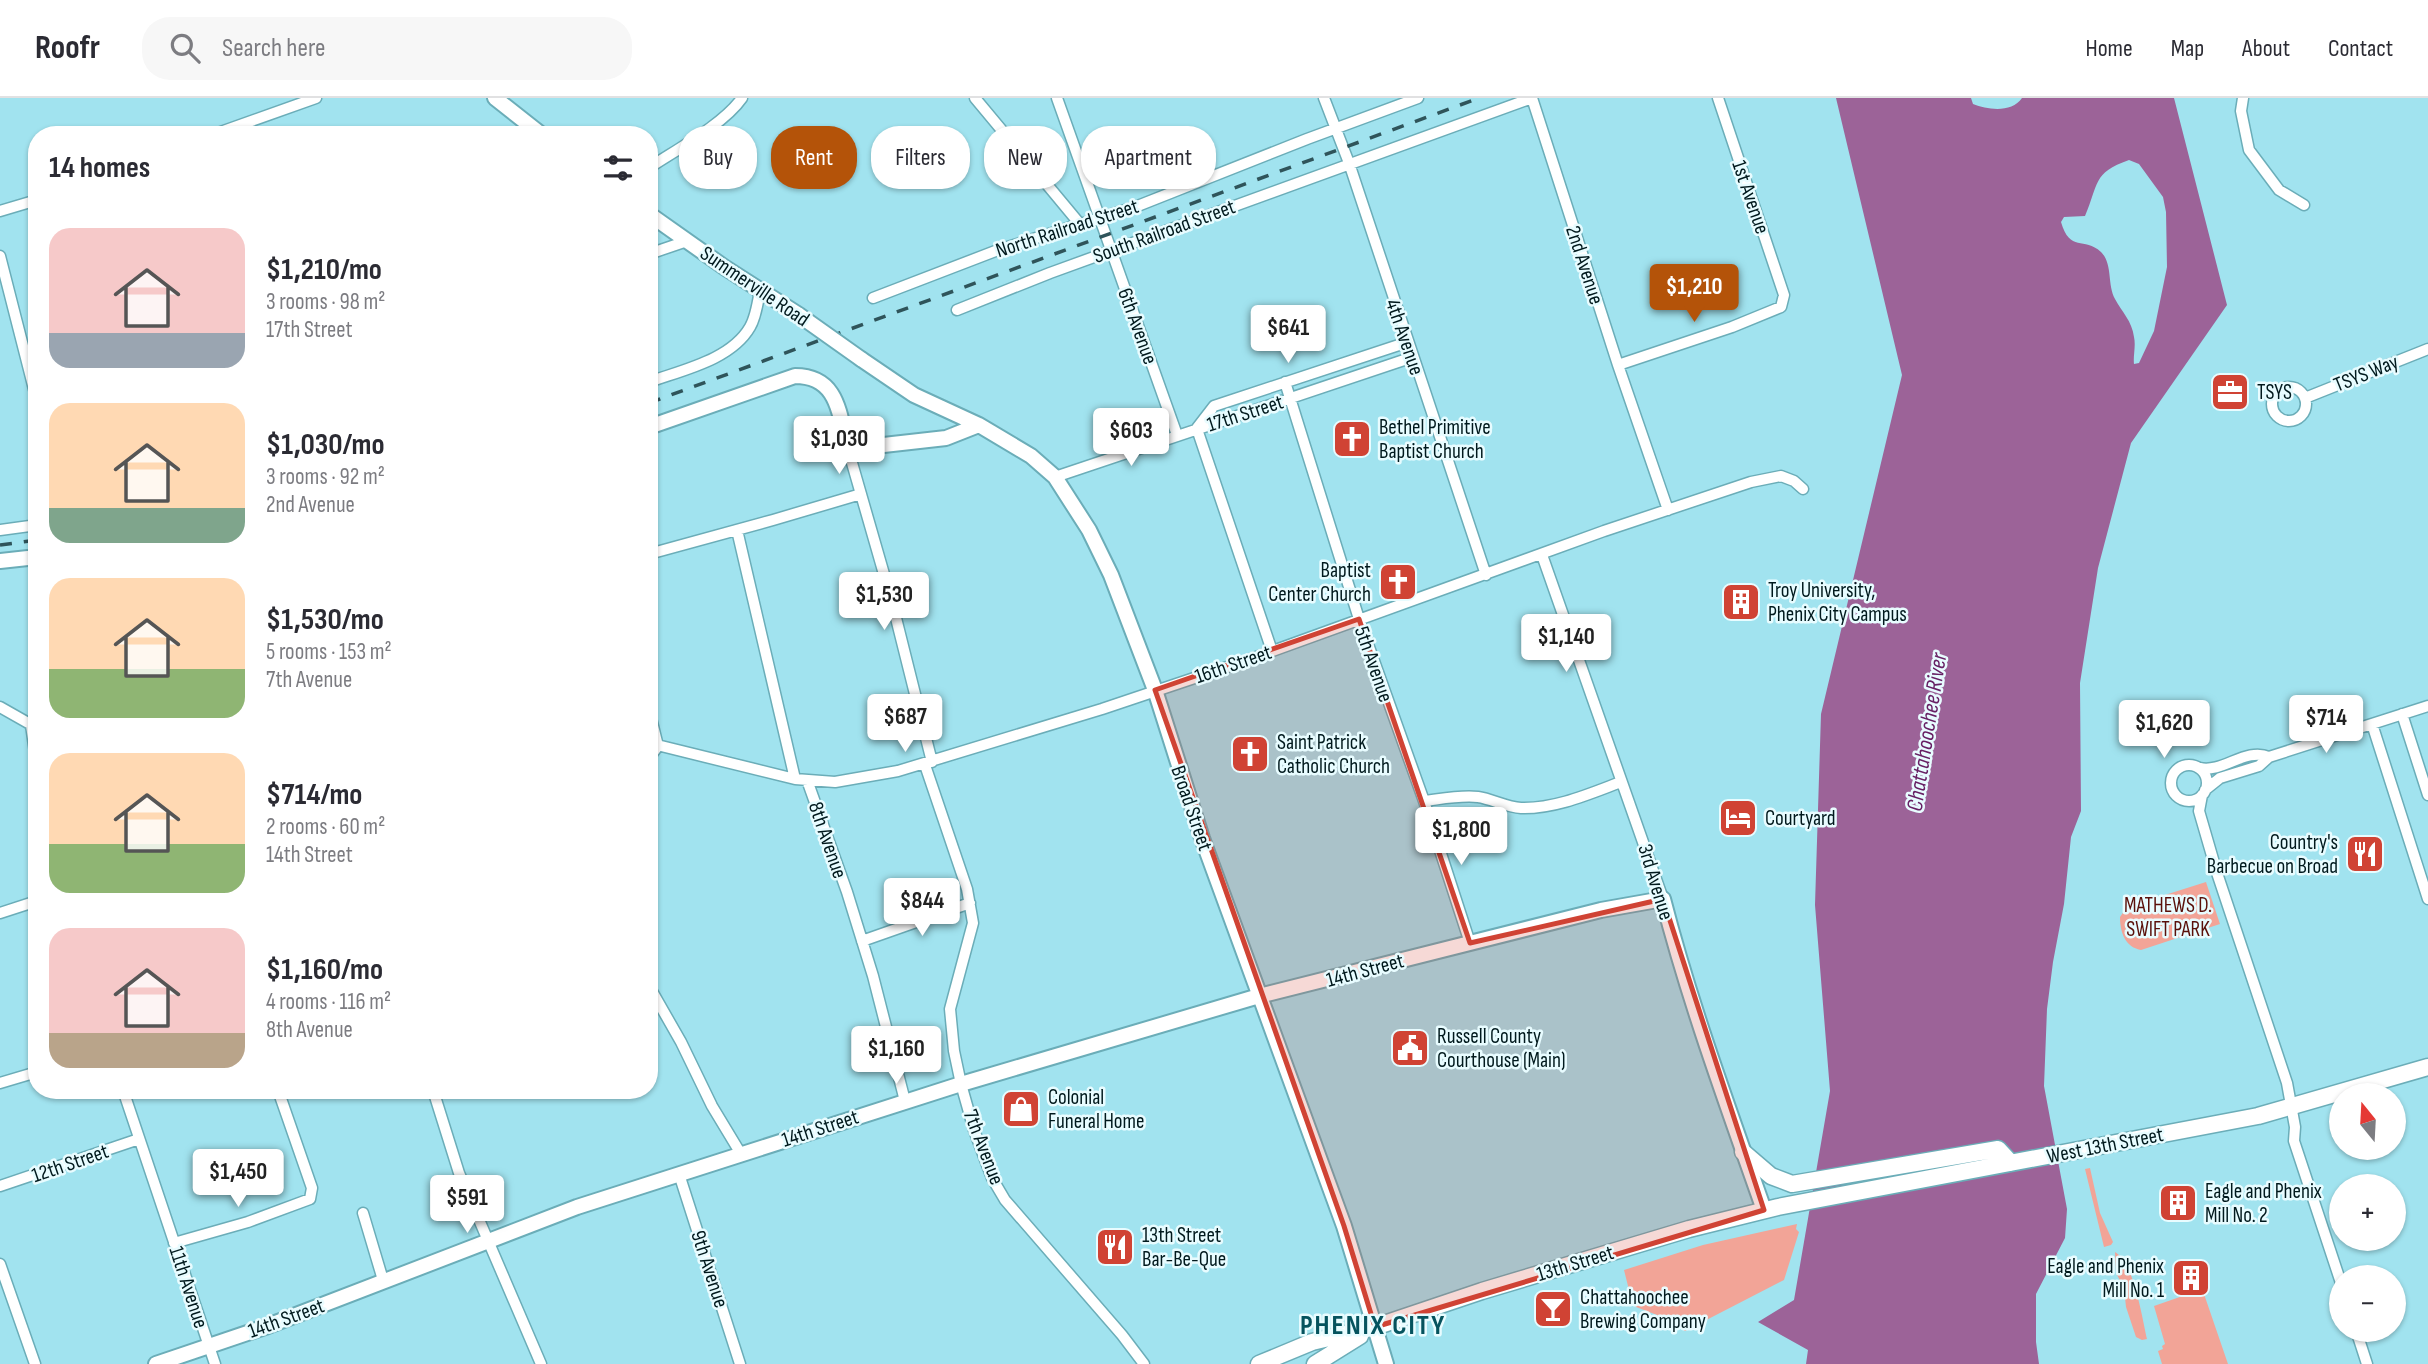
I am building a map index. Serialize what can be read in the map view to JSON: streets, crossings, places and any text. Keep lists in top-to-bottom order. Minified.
{"streets":{"main road":["West 13th Street","13th Street"],"street":["1st Avenue","North Railroad Street","South Railroad Street","2nd Avenue","Summerville Road","6th Avenue","4th Avenue","TSYS Way","17th Street","16th Street","5th Avenue","Broad Street","8th Avenue","3rd Avenue","14th Street","7th Avenue","12th Street","9th Avenue","11th Avenue"]},"crossings":[["1st Avenue","2nd Avenue"],["North Railroad Street","6th Avenue"],["North Railroad Street","4th Avenue"],["South Railroad Street","2nd Avenue"],["South Railroad Street","6th Avenue"],["South Railroad Street","4th Avenue"],["2nd Avenue","16th Street"],["Summerville Road","Broad Street"],["6th Avenue","17th Street"],["4th Avenue","17th Street"],["4th Avenue","16th Street"],["17th Street","5th Avenue"],["17th Street","Broad Street"],["16th Street","5th Avenue"],["16th Street","Broad Street"],["16th Street","8th Avenue"],["16th Street","3rd Avenue"],["16th Street","7th Avenue"],["5th Avenue","14th Street"],["Broad Street","14th Street"],["Broad Street","13th Street"],["8th Avenue","14th Street"],["3rd Avenue","14th Street"],["3rd Avenue","West 13th Street"],["3rd Avenue","13th Street"],["14th Street","7th Avenue"],["14th Street","9th Avenue"],["14th Street","11th Avenue"],["West 13th Street","13th Street"],["12th Street","11th Avenue"]],"districts":["PHENIX CITY"],"water":["Chattahoochee River"],"parks":["MATHEWS D. SWIFT PARK"],"places":{"office":["TSYS"],"church":["Bethel Primitive Baptist Church","Baptist Center Church","Saint Patrick Catholic Church"],"building":["Troy University, Phenix City Campus","Eagle and Phenix Mill No. 2","Eagle and Phenix Mill No. 1"],"hotel":["Courtyard"],"restaurant":["Country's Barbecue on Broad","13th Street Bar-Be-Que"],"public building":["Russell County Courthouse (Main)"],"shop":["Colonial Funeral Home"],"bar":["Chattahoochee Brewing Company"]},"north":"top","page":{"header":"Roofr","search":"Search here","nav":["Home","Map","About","Contact"],"chip":["Buy","Rent","Filters","New","Apartment"],"heading":"14 homes","list":[{"name":"$1,210/mo","note":"3 rooms · 98 m² · 17th Street"},{"name":"$1,030/mo","note":"3 rooms · 92 m² · 2nd Avenue"},{"name":"$1,530/mo","note":"5 rooms · 153 m² · 7th Avenue"},{"name":"$714/mo","note":"2 rooms · 60 m² · 14th Street"},{"name":"$1,160/mo","note":"4 rooms · 116 m² · 8th Avenue"}],"price":["$1,210","$641","$603","$1,030","$1,530","$1,140","$687","$714","$1,620","$1,800","$844","$1,160","$1,450","$591"],"map_buttons":["+","−"]}}
